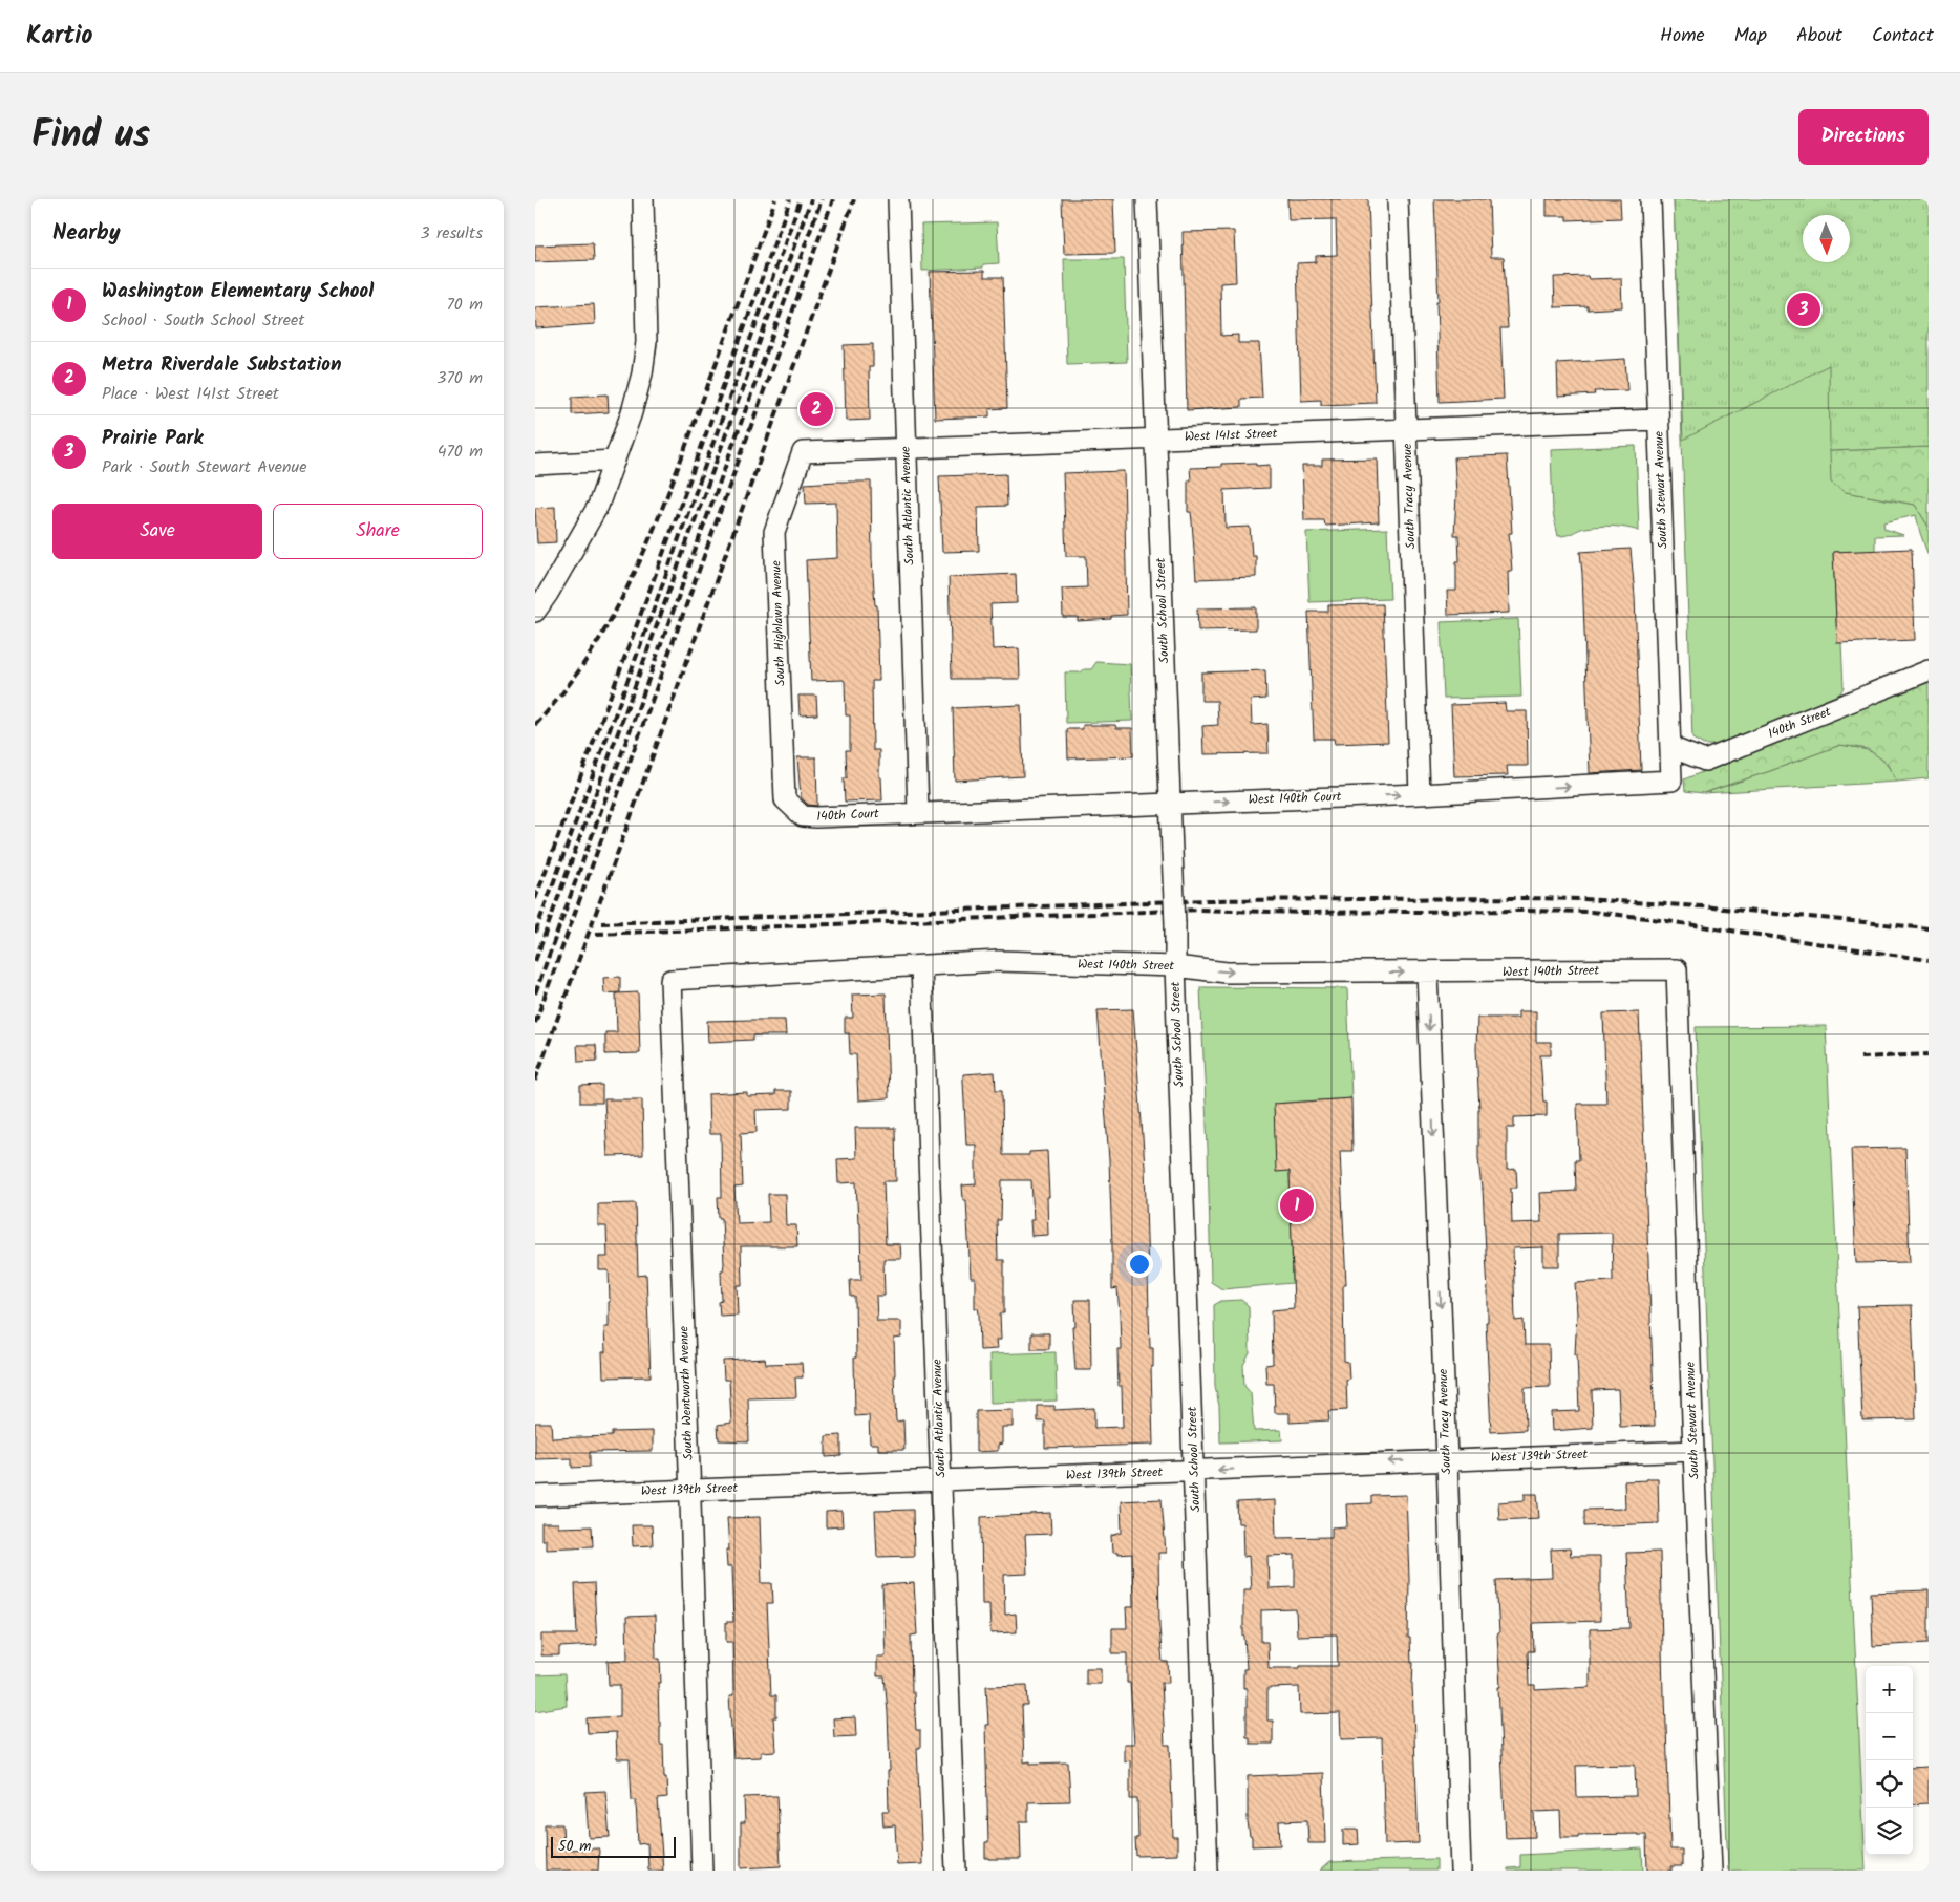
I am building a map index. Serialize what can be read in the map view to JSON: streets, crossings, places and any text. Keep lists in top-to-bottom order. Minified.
{"streets":{"street":["West 141st Street","South Stewart Avenue","South Tracy Avenue","South Atlantic Avenue","South School Street","South Highlawn Avenue","140th Street","West 140th Court","140th Court","West 140th Street","South Wentworth Avenue","West 139th Street"]},"crossings":[["West 141st Street","South Stewart Avenue"],["West 141st Street","South Tracy Avenue"],["West 141st Street","South Atlantic Avenue"],["West 141st Street","South School Street"],["West 141st Street","South Highlawn Avenue"],["South Stewart Avenue","140th Street"],["South Stewart Avenue","West 140th Court"],["South Stewart Avenue","West 140th Street"],["South Stewart Avenue","West 139th Street"],["South Tracy Avenue","West 140th Court"],["South Tracy Avenue","West 140th Street"],["South Tracy Avenue","West 139th Street"],["South Atlantic Avenue","West 140th Court"],["South Atlantic Avenue","140th Court"],["South Atlantic Avenue","West 140th Street"],["South Atlantic Avenue","West 139th Street"],["South School Street","West 140th Court"],["South School Street","West 140th Street"],["South School Street","West 139th Street"],["South Highlawn Avenue","140th Court"],["West 140th Court","140th Court"],["West 140th Street","South Wentworth Avenue"],["South Wentworth Avenue","West 139th Street"]],"one_way":["West 140th Court"],"scale_bar":"50 m","north":"bottom","page":{"header":"Kartio","nav":["Home","Map","About","Contact"],"title":"Find us","buttons":["Directions",["Save","Share"]],"heading":["Nearby","3 results"],"list":[{"mark":"1","name":"Washington Elementary School","note":"School · South School Street","value":"70 m"},{"mark":"2","name":"Metra Riverdale Substation","note":"Place · West 141st Street","value":"370 m"},{"mark":"3","name":"Prairie Park","note":"Park · South Stewart Avenue","value":"470 m"}],"pins":["3","2","1"],"map_buttons":["+","−"],"scale":"50 m"}}
